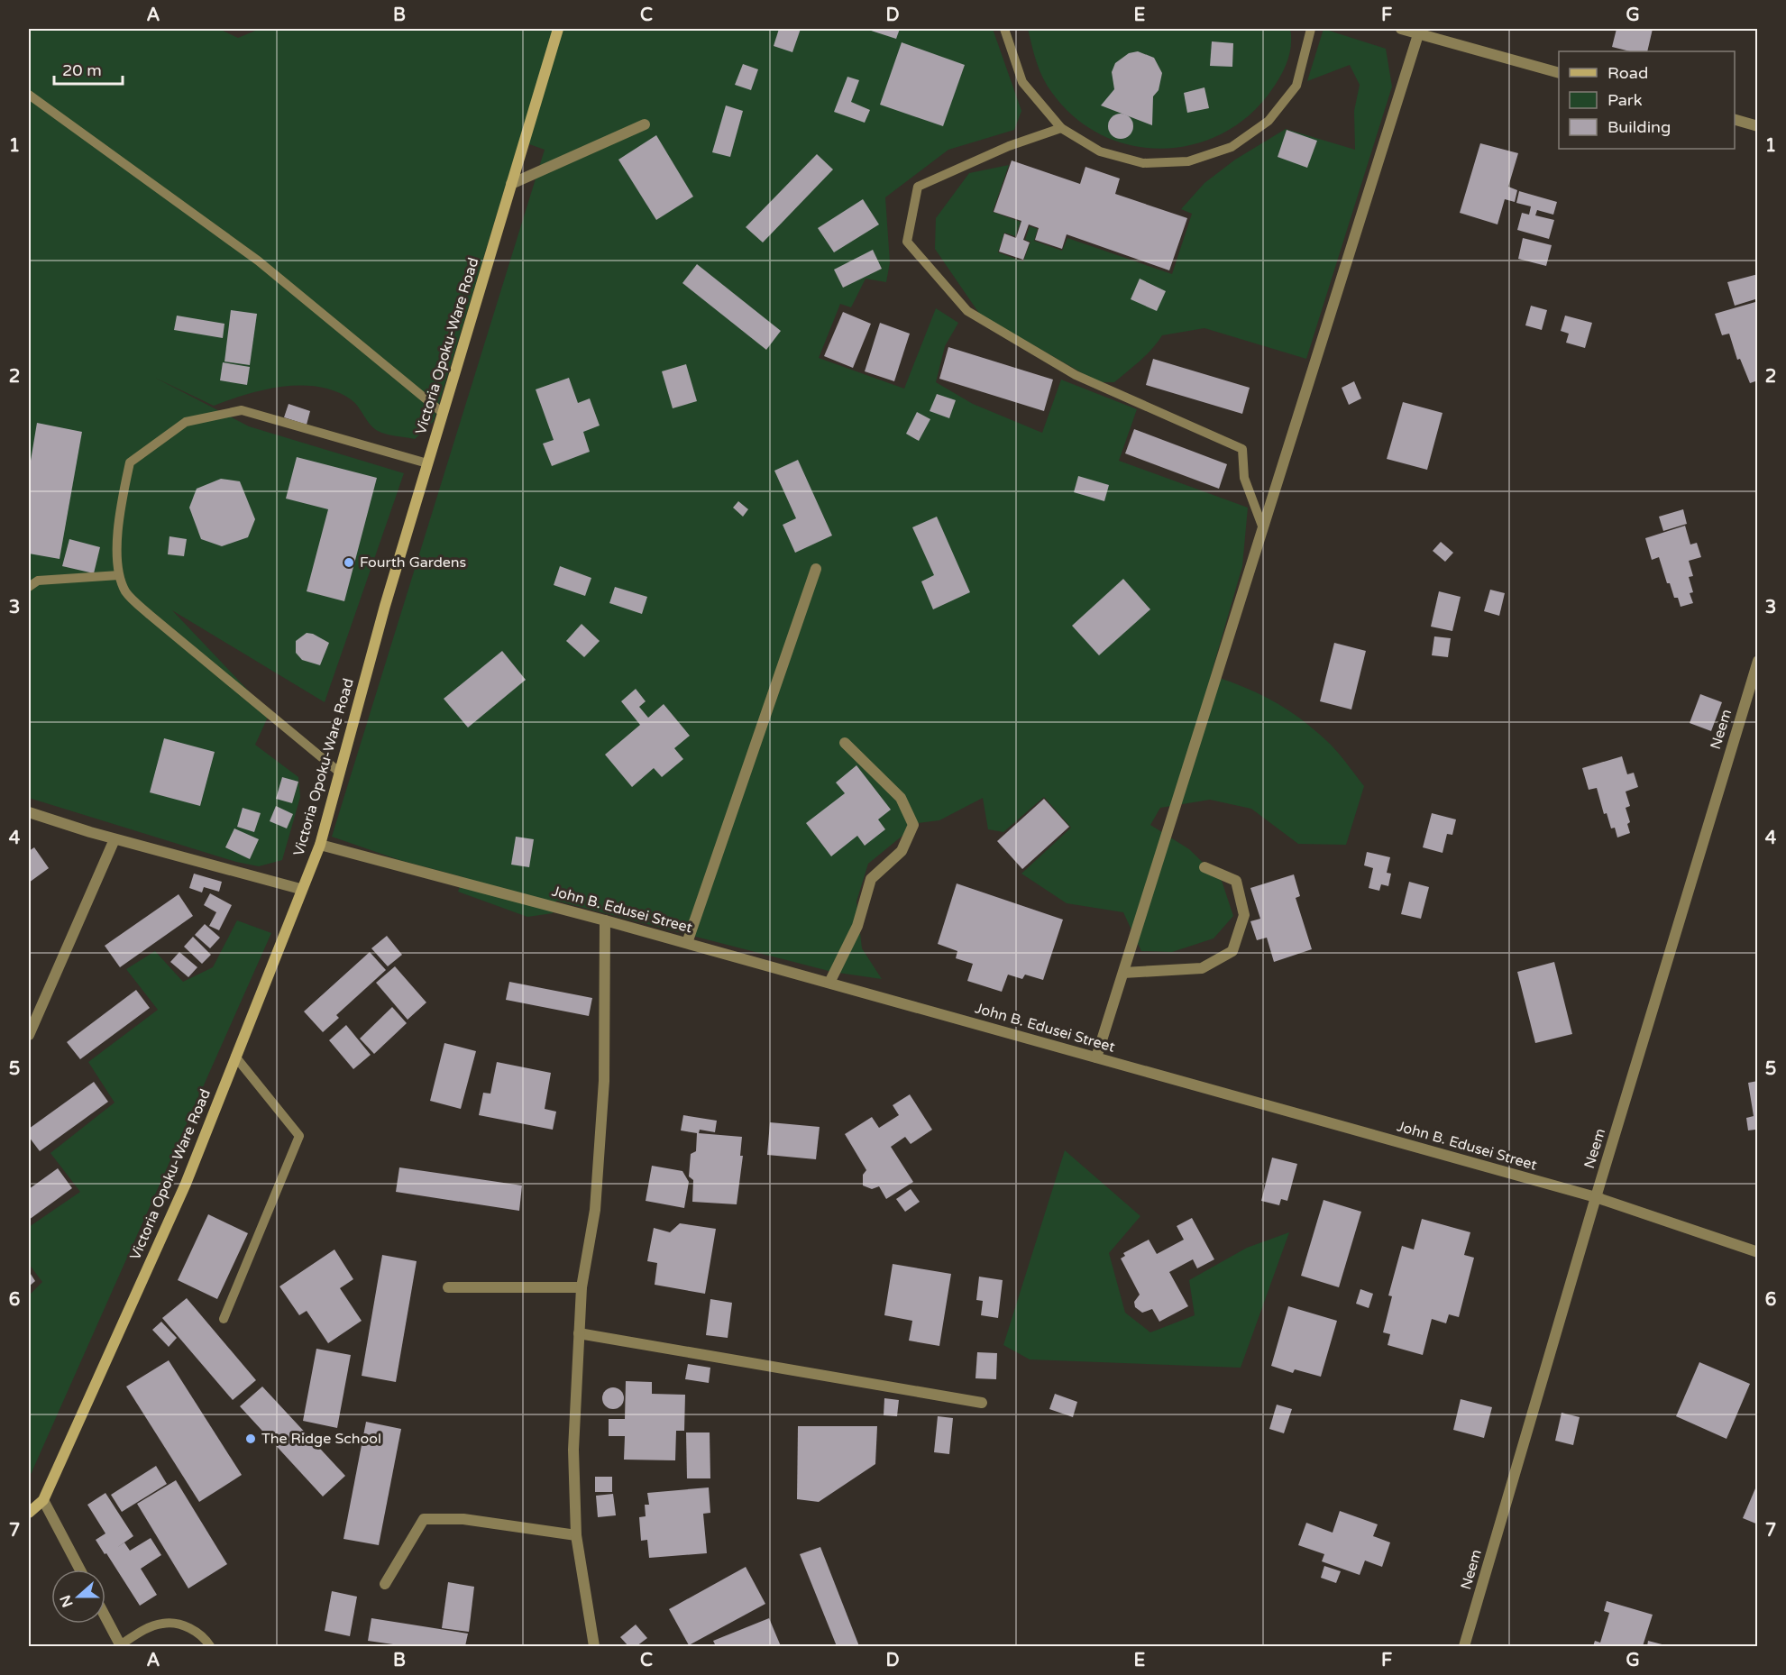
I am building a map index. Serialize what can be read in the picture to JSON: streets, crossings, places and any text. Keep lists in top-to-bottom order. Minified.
{"streets":{"main road":["Victoria Opoku-Ware Road"],"street":["Neem","John B. Edusei Street"]},"crossings":[["Victoria Opoku-Ware Road","John B. Edusei Street"],["Neem","John B. Edusei Street"]],"places":["Fourth Gardens","The Ridge School"],"legend":["Road","Park","Building"],"scale_bar":"20 m","north":"left","grid":{"columns":["A","B","C","D","E","F","G"],"rows":["1","2","3","4","5","6","7"]}}
